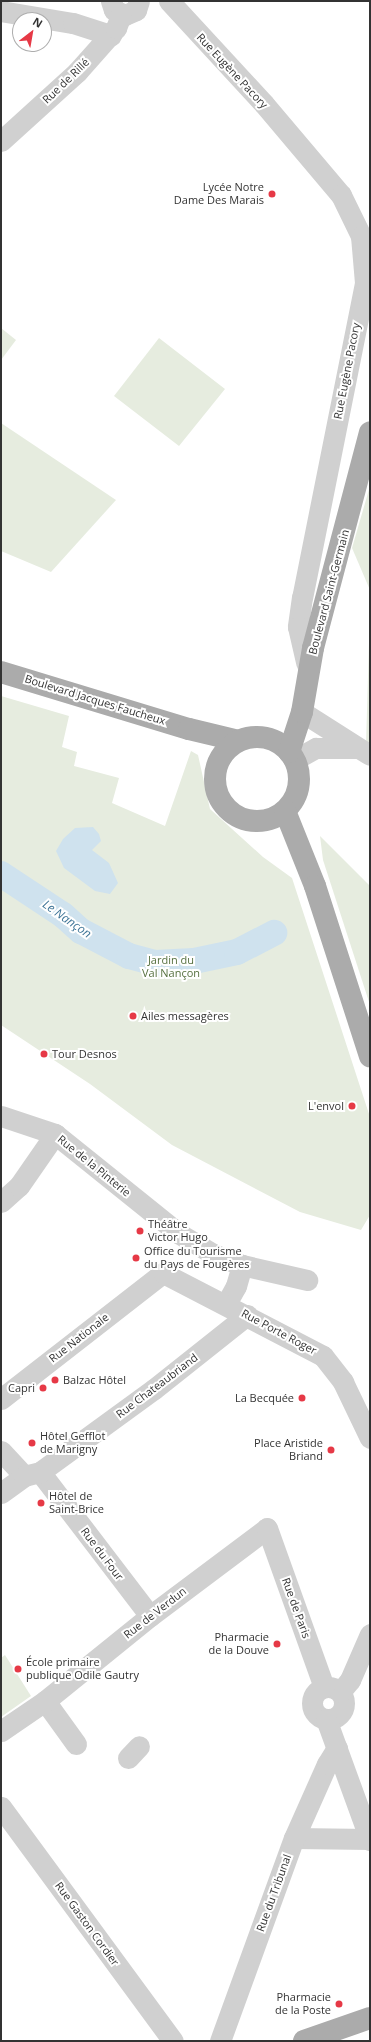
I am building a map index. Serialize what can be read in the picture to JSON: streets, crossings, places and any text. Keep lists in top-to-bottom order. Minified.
{"streets":{"main road":["Rue Eugène Pacory","Boulevard Saint-Germain","Boulevard Jacques Faucheux"],"street":["Rue de Rillé","Rue de la Pinterie","Rue Porte Roger","Rue Nationale","Rue Chateaubriand","Rue du Four","Rue de Paris","Rue de Verdun","Rue du Tribunal","Rue Gaston Cordier"]},"crossings":[["Rue Eugène Pacory","Boulevard Saint-Germain"],["Rue Eugène Pacory","Boulevard Jacques Faucheux"],["Boulevard Saint-Germain","Boulevard Jacques Faucheux"],["Rue Porte Roger","Rue Nationale"],["Rue Porte Roger","Rue Chateaubriand"],["Rue Chateaubriand","Rue du Four"],["Rue du Four","Rue de Verdun"],["Rue de Paris","Rue de Verdun"]],"water":["Le Nançon"],"parks":["Jardin du Val Nançon"],"places":["Lycée Notre Dame Des Marais","Ailes messagères","Tour Desnos","L'envol","Théâtre Victor Hugo","Office du Tourisme du Pays de Fougères","Balzac Hôtel","Capri","La Becquée","Hôtel Gefflot de Marigny","Place Aristide Briand","Hôtel de Saint-Brice","Pharmacie de la Douve","École primaire publique Odile Gautry","Pharmacie de la Poste"],"north":"top right"}
